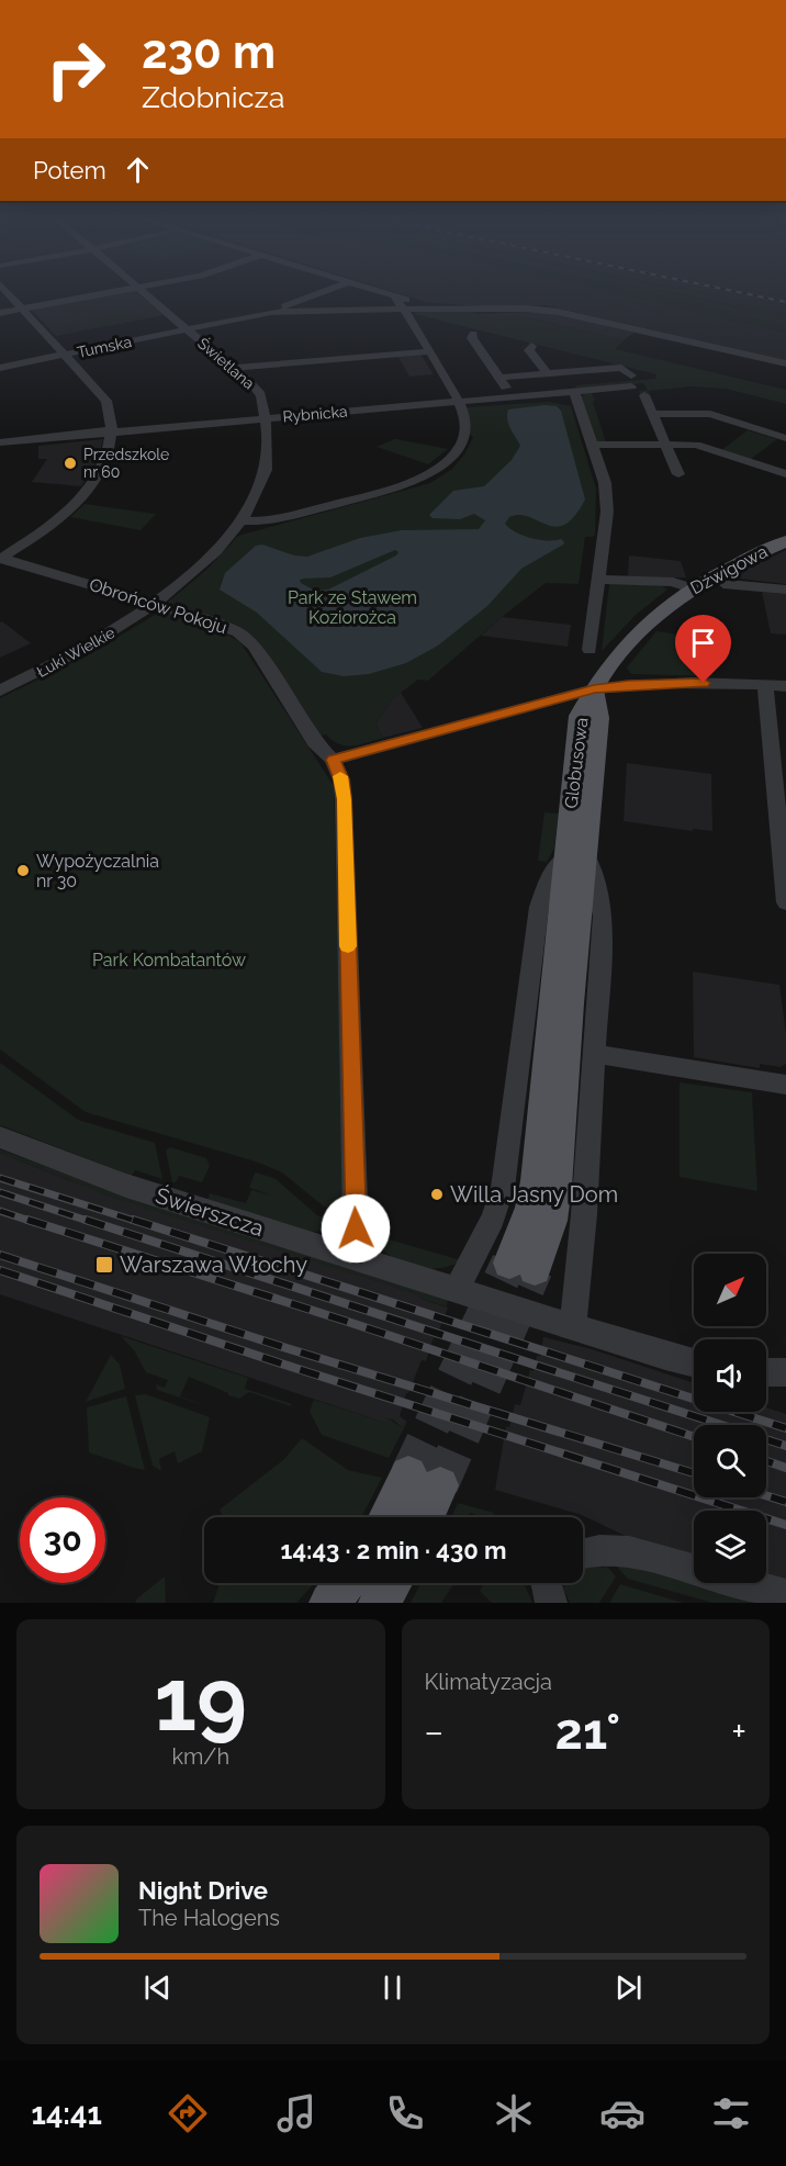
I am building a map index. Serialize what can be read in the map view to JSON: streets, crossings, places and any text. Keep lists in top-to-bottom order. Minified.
{"streets":{"main road":["Dźwigowa","Globusowa"],"street":["Tumska","Świetlana","Rybnicka","Obrońców Pokoju","Łuki Wielkie","Świerszcza"]},"crossings":[["Tumska","Świetlana"],["Świetlana","Rybnicka"],["Świetlana","Łuki Wielkie"],["Rybnicka","Łuki Wielkie"],["Dźwigowa","Globusowa"],["Obrońców Pokoju","Łuki Wielkie"]],"parks":["Park ze Stawem Koziorożca","Park Kombatantów"],"places":{"other":["Przedszkole nr 60","Wypożyczalnia nr 30","Willa Jasny Dom"],"transit":["Warszawa Włochy"]},"north":"top right","page":{"turn":["230 m","Zdobnicza"],"then":"Potem","limit":"30","trip":"14:43 · 2 min · 430 m","tile":[["19","km/h"],"Klimatyzacja"],"heat":["−","21°","+"],"song":["Night Drive","The Halogens"],"tabs":"14:41"}}
